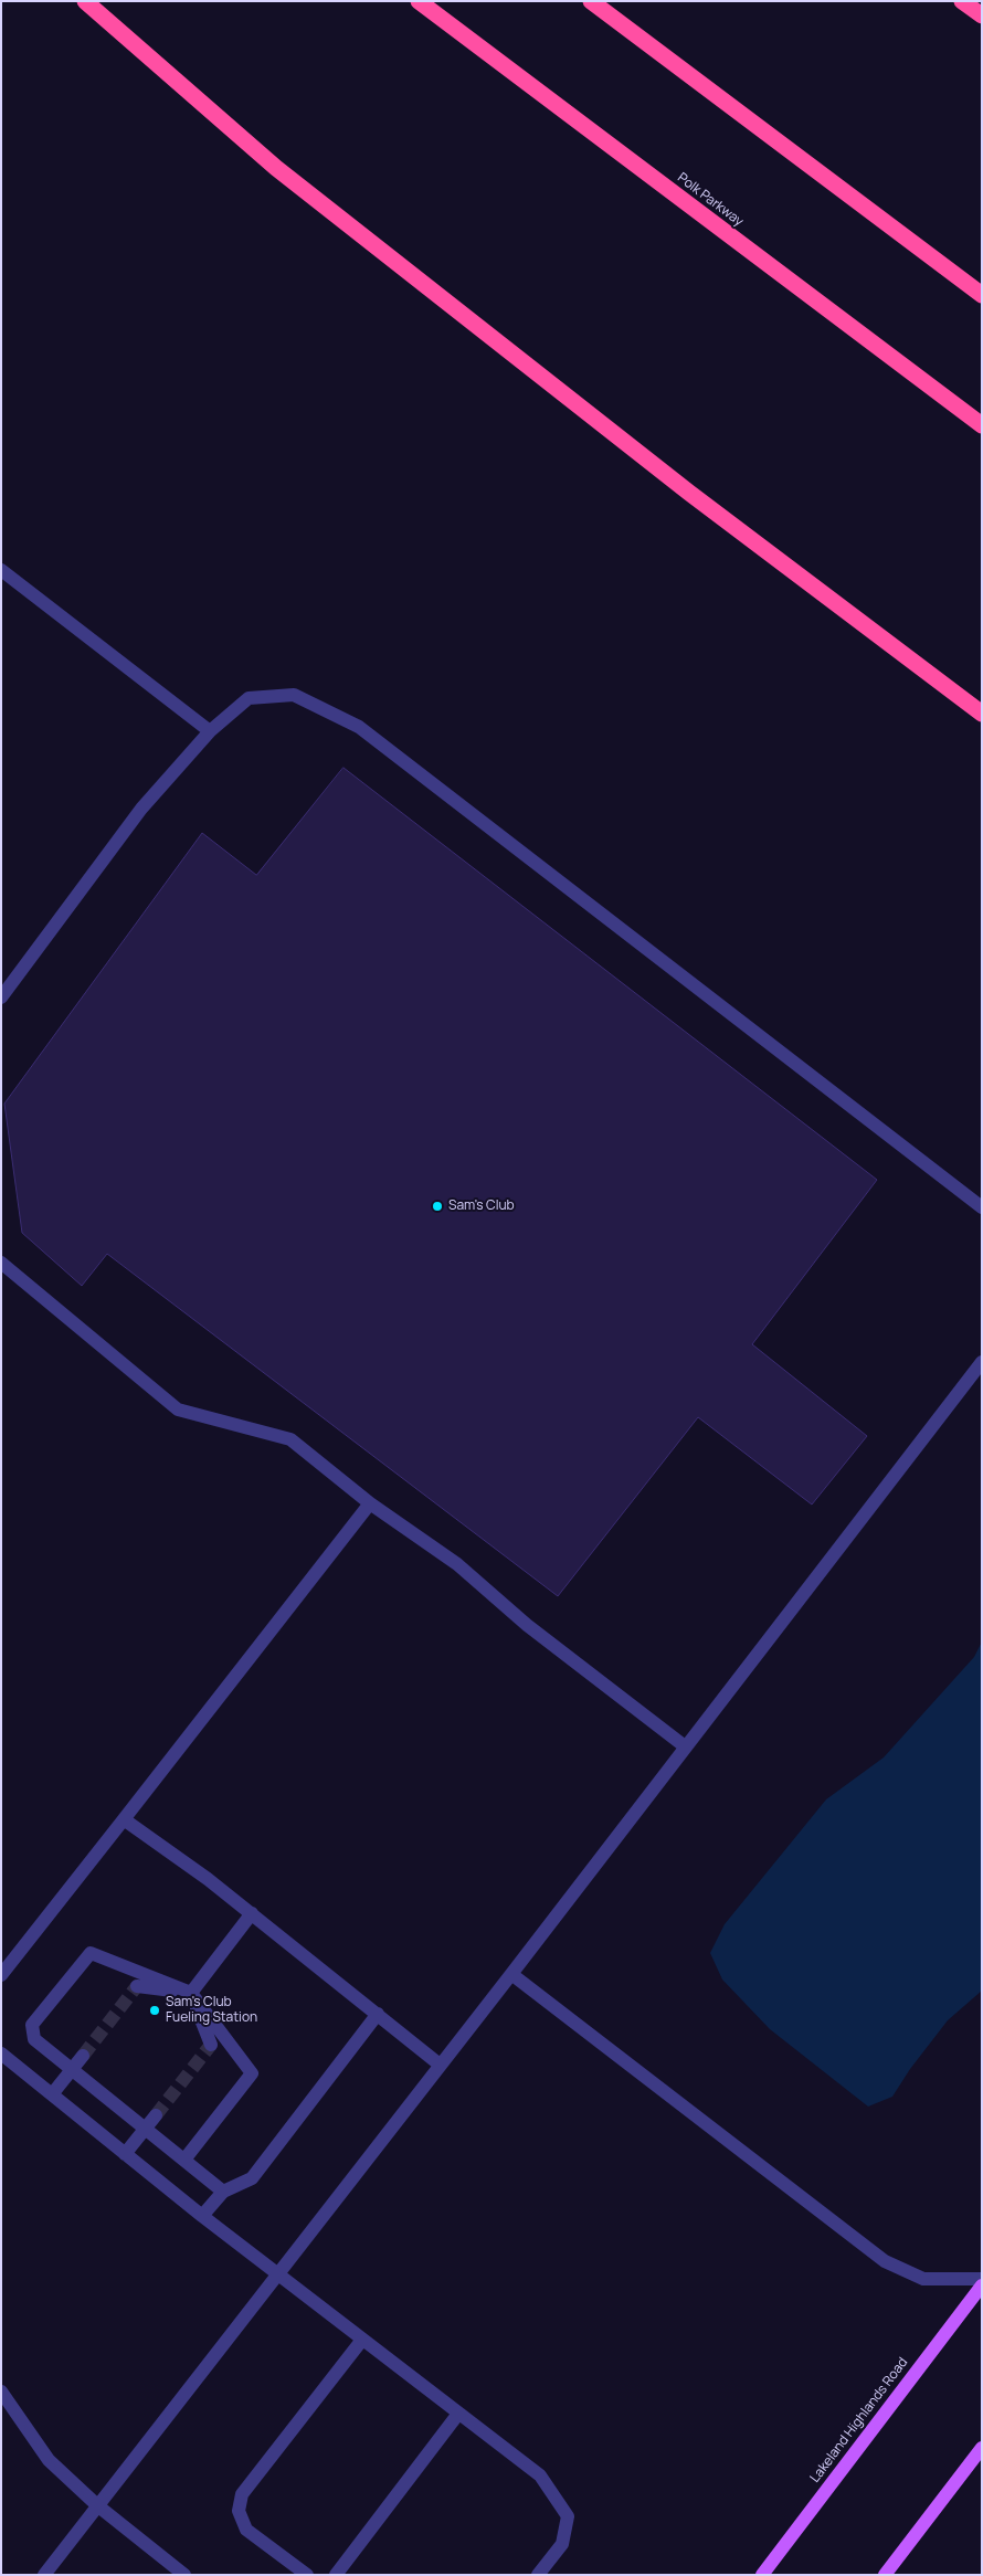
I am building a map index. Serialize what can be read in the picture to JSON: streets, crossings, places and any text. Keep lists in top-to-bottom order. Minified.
{"streets":{"highway":["Polk Parkway"],"main road":["Lakeland Highlands Road"]},"places":["Sam's Club","Sam's Club Fueling Station"]}
